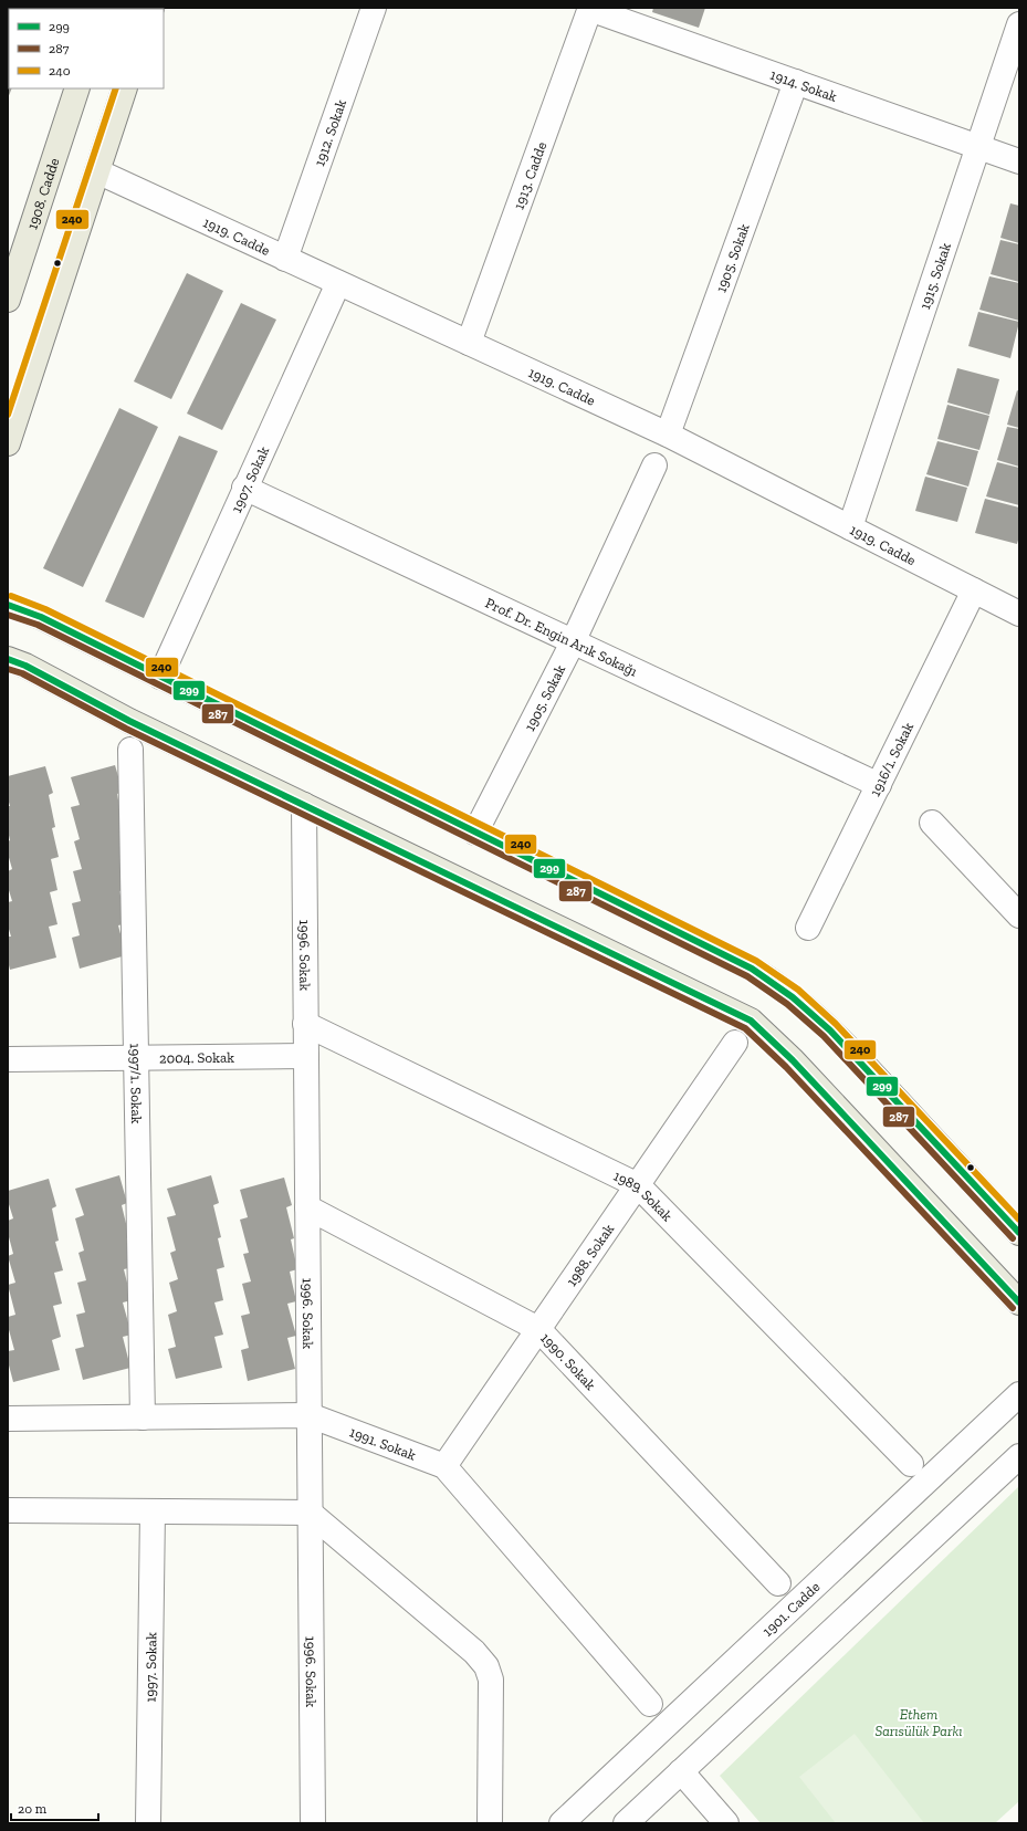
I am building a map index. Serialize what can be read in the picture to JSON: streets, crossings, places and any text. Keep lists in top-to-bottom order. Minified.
{"streets":{"main road":["1908. Cadde"],"street":["1914. Sokak","1912. Sokak","1913. Cadde","1919. Cadde","1905. Sokak","1915. Sokak","1907. Sokak","Prof. Dr. Engin Arık Sokağı","1916/1. Sokak","1996. Sokak","2004. Sokak","1997/1. Sokak","1989. Sokak","1988. Sokak","1990. Sokak","1991. Sokak","1901. Cadde","1997. Sokak"]},"crossings":[["1914. Sokak","1913. Cadde"],["1914. Sokak","1905. Sokak"],["1914. Sokak","1915. Sokak"],["1912. Sokak","1919. Cadde"],["1913. Cadde","1919. Cadde"],["1919. Cadde","1905. Sokak"],["1919. Cadde","1915. Sokak"],["1919. Cadde","1907. Sokak"],["1919. Cadde","1916/1. Sokak"],["1905. Sokak","Prof. Dr. Engin Arık Sokağı"],["1907. Sokak","Prof. Dr. Engin Arık Sokağı"],["Prof. Dr. Engin Arık Sokağı","1916/1. Sokak"],["1996. Sokak","2004. Sokak"],["1996. Sokak","1989. Sokak"],["1996. Sokak","1990. Sokak"],["1996. Sokak","1991. Sokak"],["2004. Sokak","1997/1. Sokak"],["1997/1. Sokak","1991. Sokak"],["1989. Sokak","1988. Sokak"],["1988. Sokak","1990. Sokak"],["1988. Sokak","1991. Sokak"]],"parks":["Ethem Sarısülük Parkı"],"lines":["transit line 240","transit line 299","transit line 287"],"legend":["299","287","240"],"scale_bar":"20 m"}
